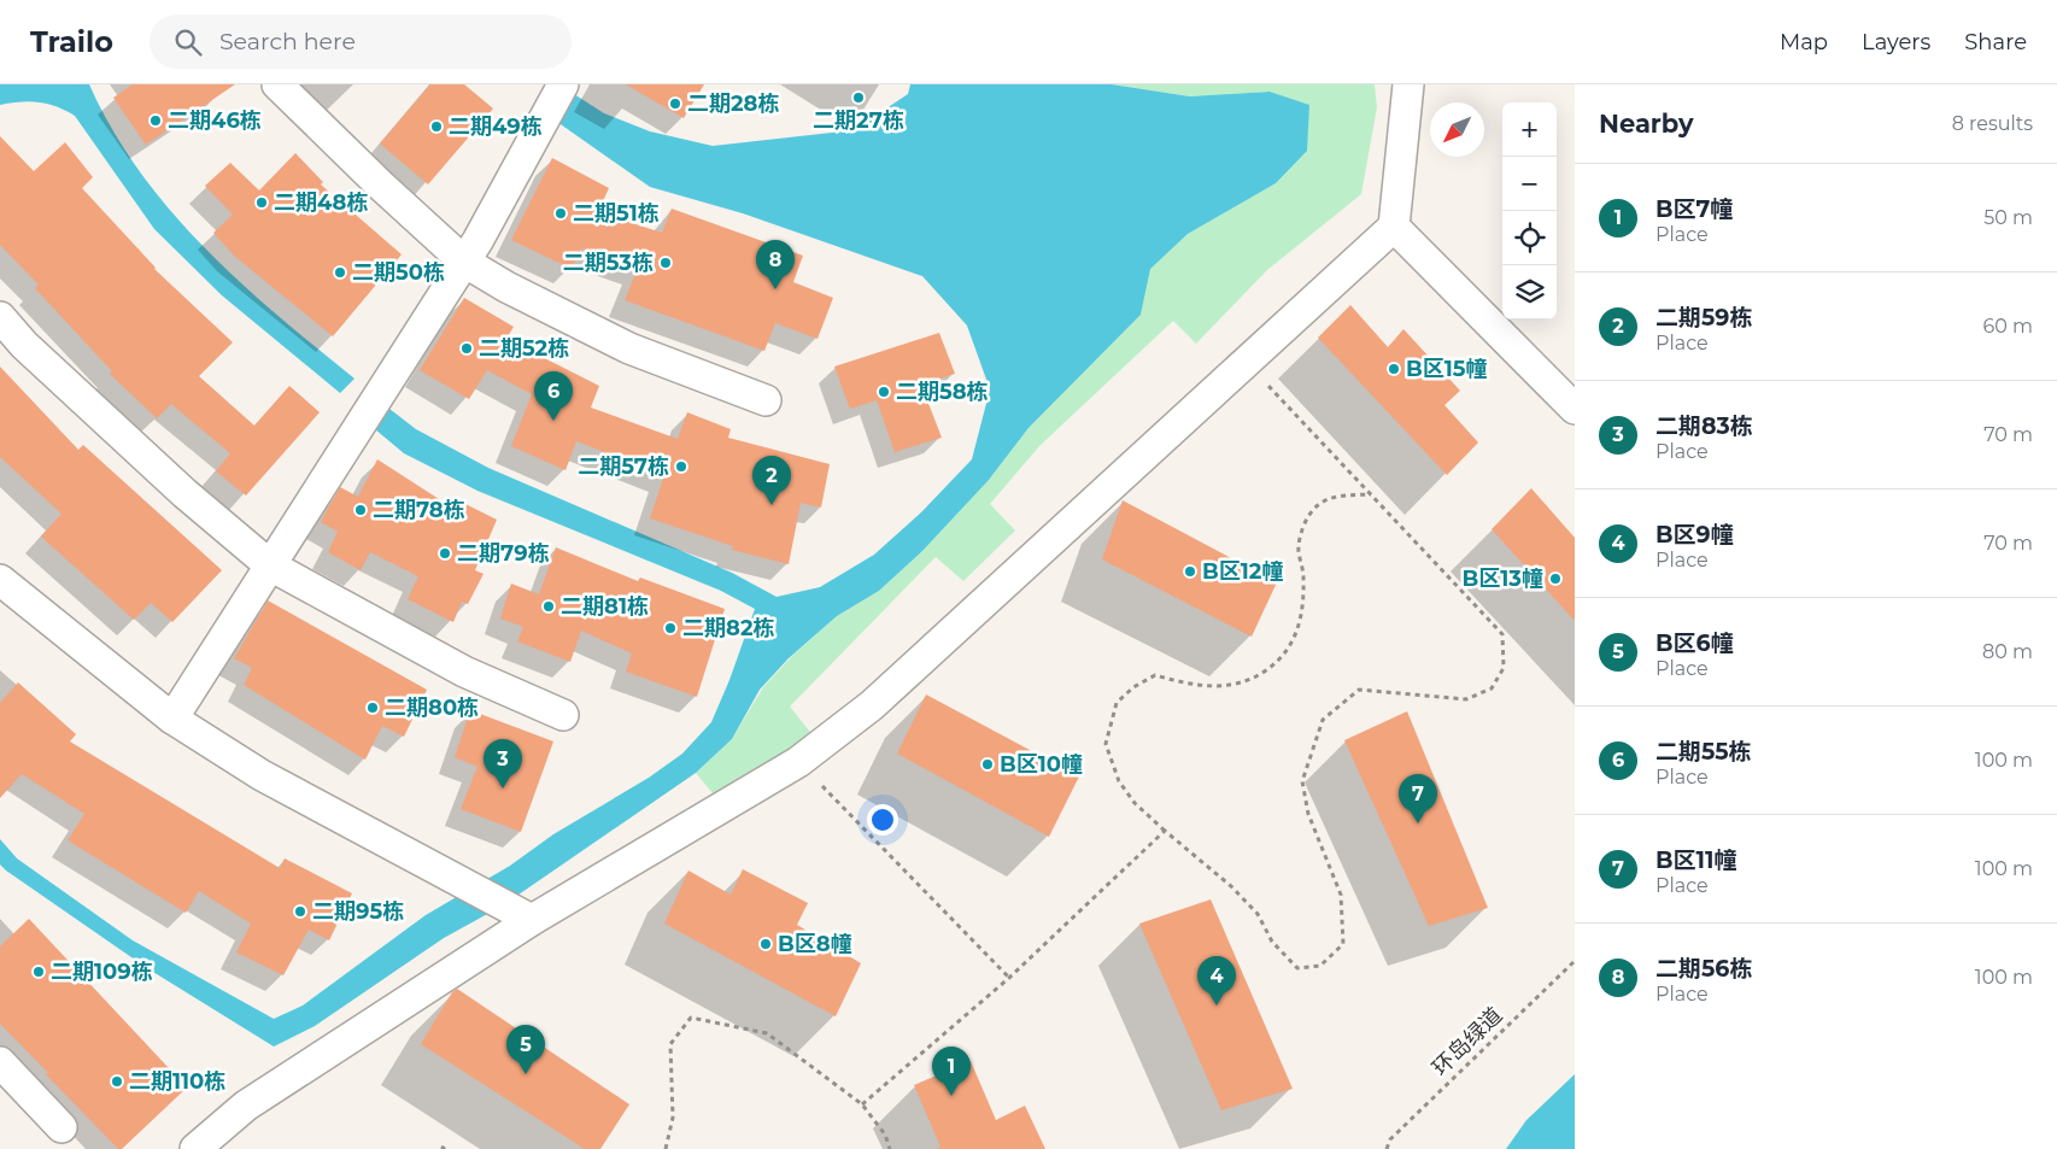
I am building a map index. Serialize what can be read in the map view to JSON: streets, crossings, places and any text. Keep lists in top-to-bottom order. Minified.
{"streets":{"path":["环岛绿道"]},"places":["二期27栋","二期28栋","二期46栋","二期49栋","二期48栋","二期51栋","二期53栋","二期50栋","二期52栋","B区15幢","二期58栋","二期57栋","二期78栋","二期79栋","B区12幢","B区13幢","二期81栋","二期82栋","二期80栋","B区10幢","二期95栋","B区8幢","二期109栋","二期110栋"],"north":"bottom left","page":{"header":"Trailo","search":"Search here","nav":["Map","Layers","Share"],"heading":["Nearby","8 results"],"map_buttons":["+","−"],"list":[{"mark":"1","name":"B区7幢","note":"Place","value":"50 m"},{"mark":"2","name":"二期59栋","note":"Place","value":"60 m"},{"mark":"3","name":"二期83栋","note":"Place","value":"70 m"},{"mark":"4","name":"B区9幢","note":"Place","value":"70 m"},{"mark":"5","name":"B区6幢","note":"Place","value":"80 m"},{"mark":"6","name":"二期55栋","note":"Place","value":"100 m"},{"mark":"7","name":"B区11幢","note":"Place","value":"100 m"},{"mark":"8","name":"二期56栋","note":"Place","value":"100 m"}],"pins":["8","6","2","3","7","4","5","1"]}}
